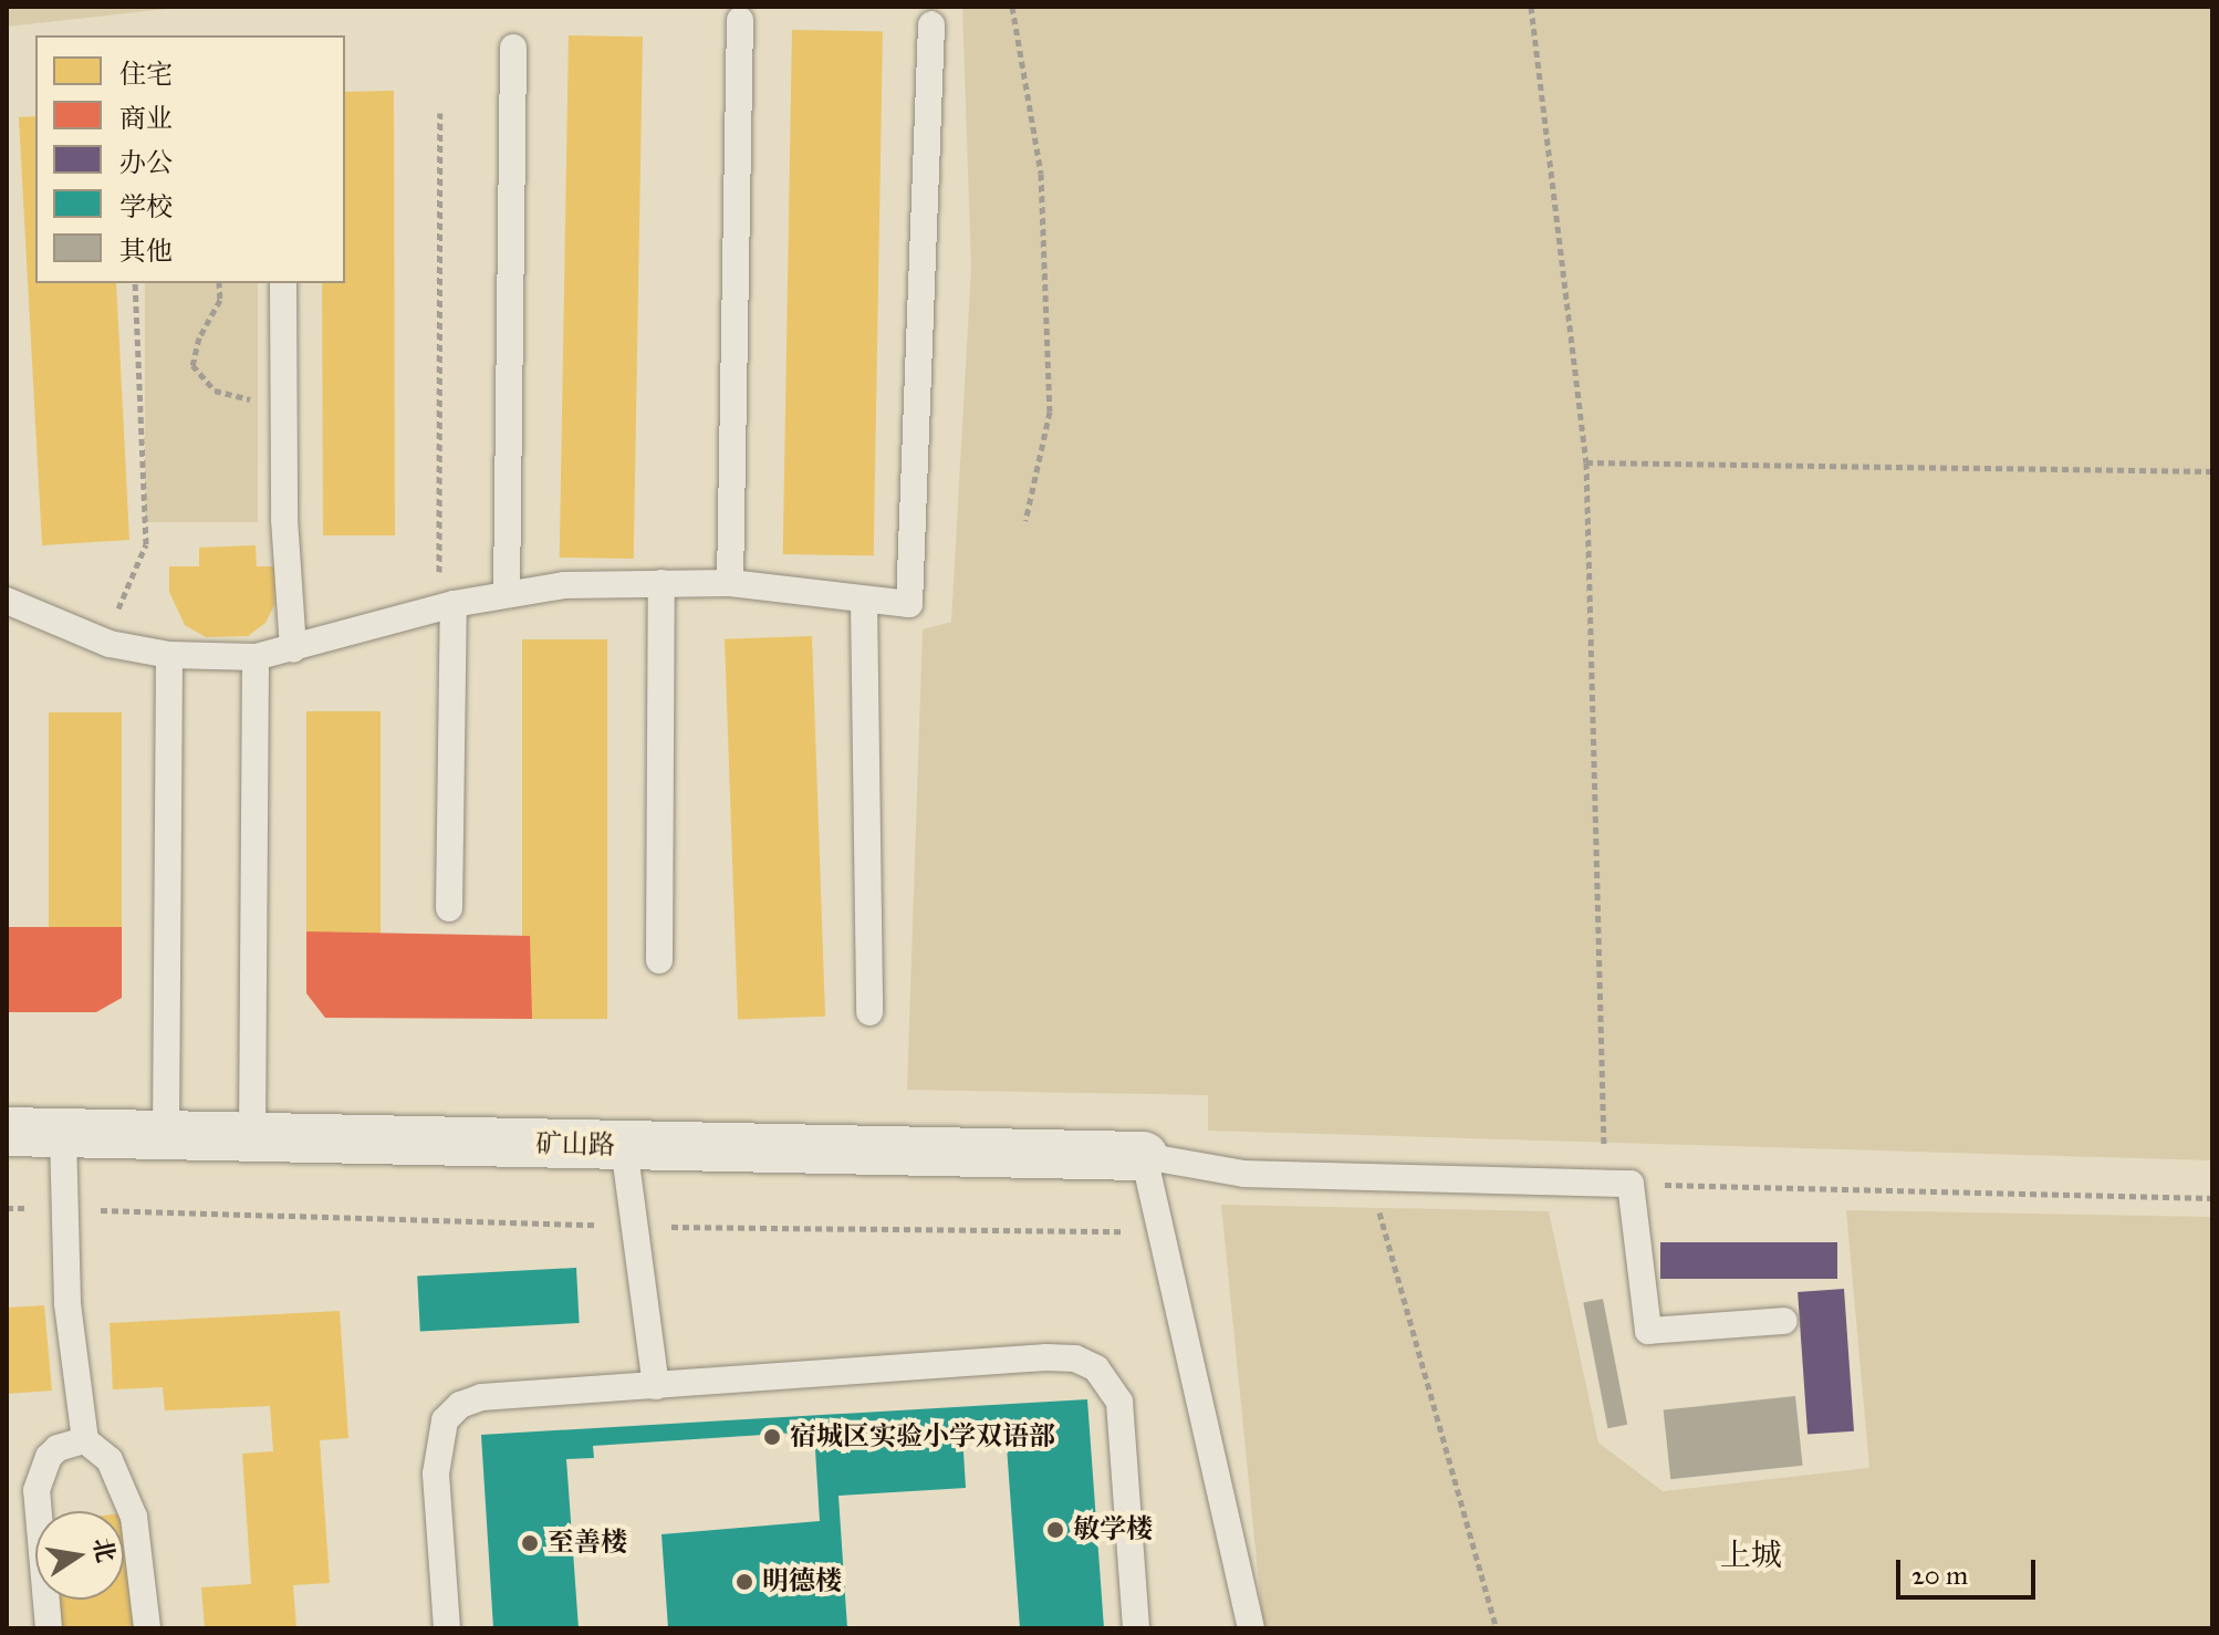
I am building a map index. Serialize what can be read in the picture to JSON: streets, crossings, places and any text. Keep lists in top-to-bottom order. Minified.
{"streets":{"street":["矿山路"]},"districts":["上城"],"places":["宿城区实验小学双语部","敏学楼","至善楼","明德楼"],"legend":["住宅","商业","办公","学校","其他"],"scale_bar":"20 m","north":"right"}
